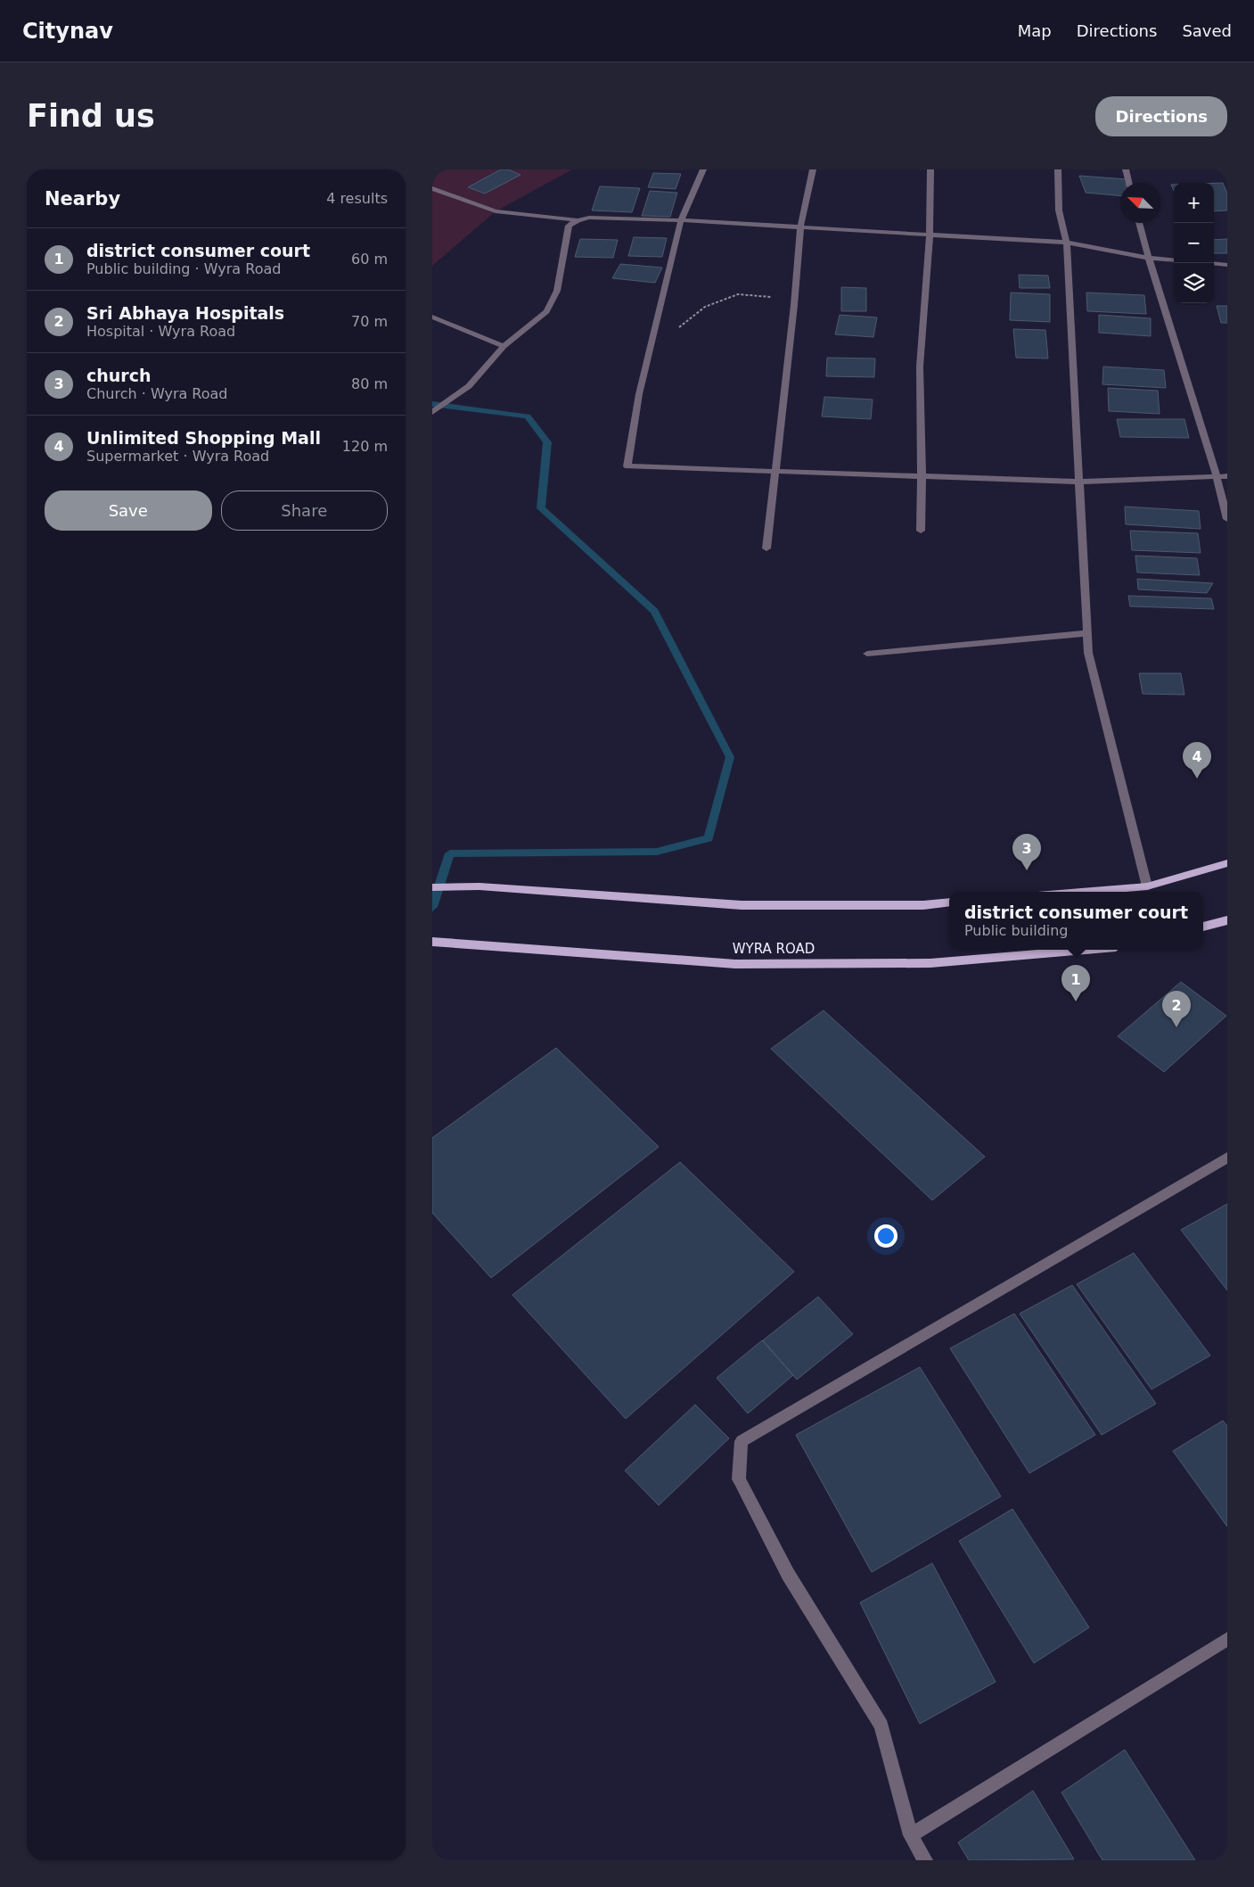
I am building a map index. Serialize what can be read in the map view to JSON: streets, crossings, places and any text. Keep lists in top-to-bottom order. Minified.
{"streets":{"main road":["WYRA ROAD"]},"north":"top left","page":{"header":"Citynav","nav":["Map","Directions","Saved"],"buttons":["Directions",["Save","Share"]],"title":"Find us","heading":["Nearby","4 results"],"map_buttons":["+","−"],"list":[{"mark":"1","name":"district consumer court","note":"Public building · Wyra Road","value":"60 m"},{"mark":"2","name":"Sri Abhaya Hospitals","note":"Hospital · Wyra Road","value":"70 m"},{"mark":"3","name":"church","note":"Church · Wyra Road","value":"80 m"},{"mark":"4","name":"Unlimited Shopping Mall","note":"Supermarket · Wyra Road","value":"120 m"}],"pins":["4","3","1","2"],"popup":["district consumer court","Public building"]}}
